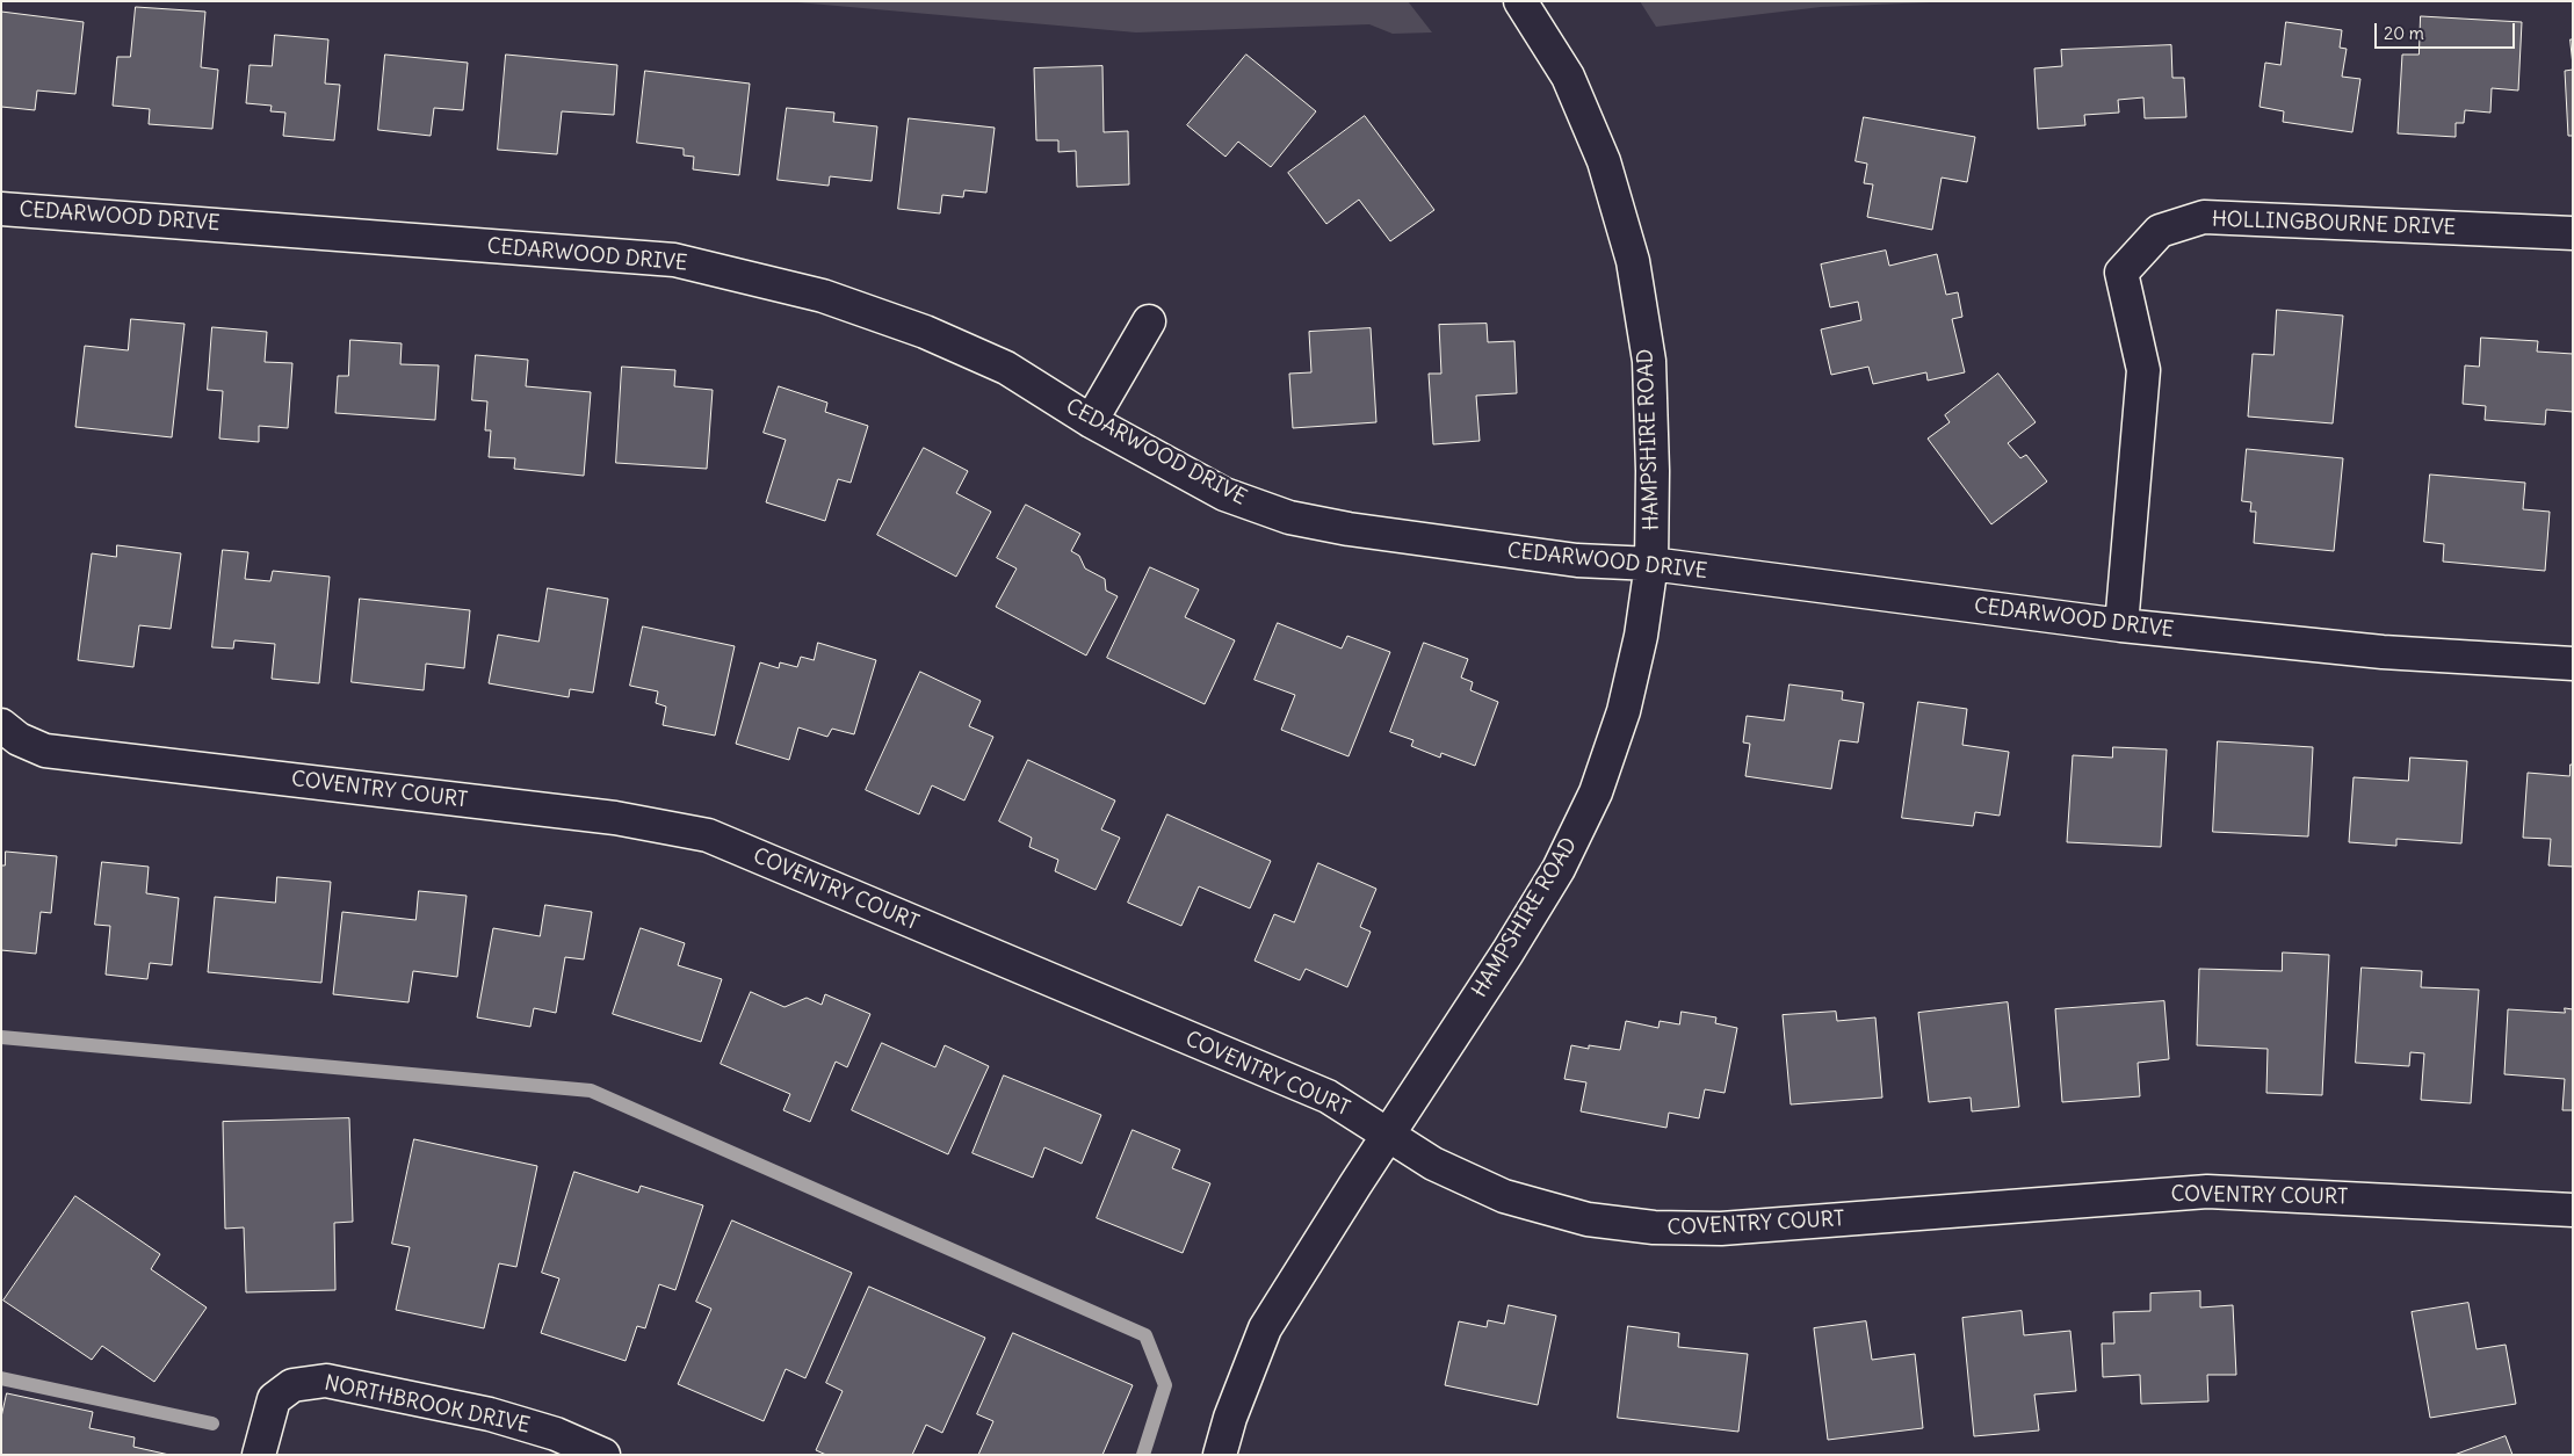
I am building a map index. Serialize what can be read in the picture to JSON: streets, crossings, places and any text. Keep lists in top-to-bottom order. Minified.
{"streets":{"street":["CEDARWOOD DRIVE","HOLLINGBOURNE DRIVE","HAMPSHIRE ROAD","COVENTRY COURT","NORTHBROOK DRIVE"]},"crossings":[["CEDARWOOD DRIVE","HOLLINGBOURNE DRIVE"],["CEDARWOOD DRIVE","HAMPSHIRE ROAD"],["HAMPSHIRE ROAD","COVENTRY COURT"]],"scale_bar":"20 m"}
